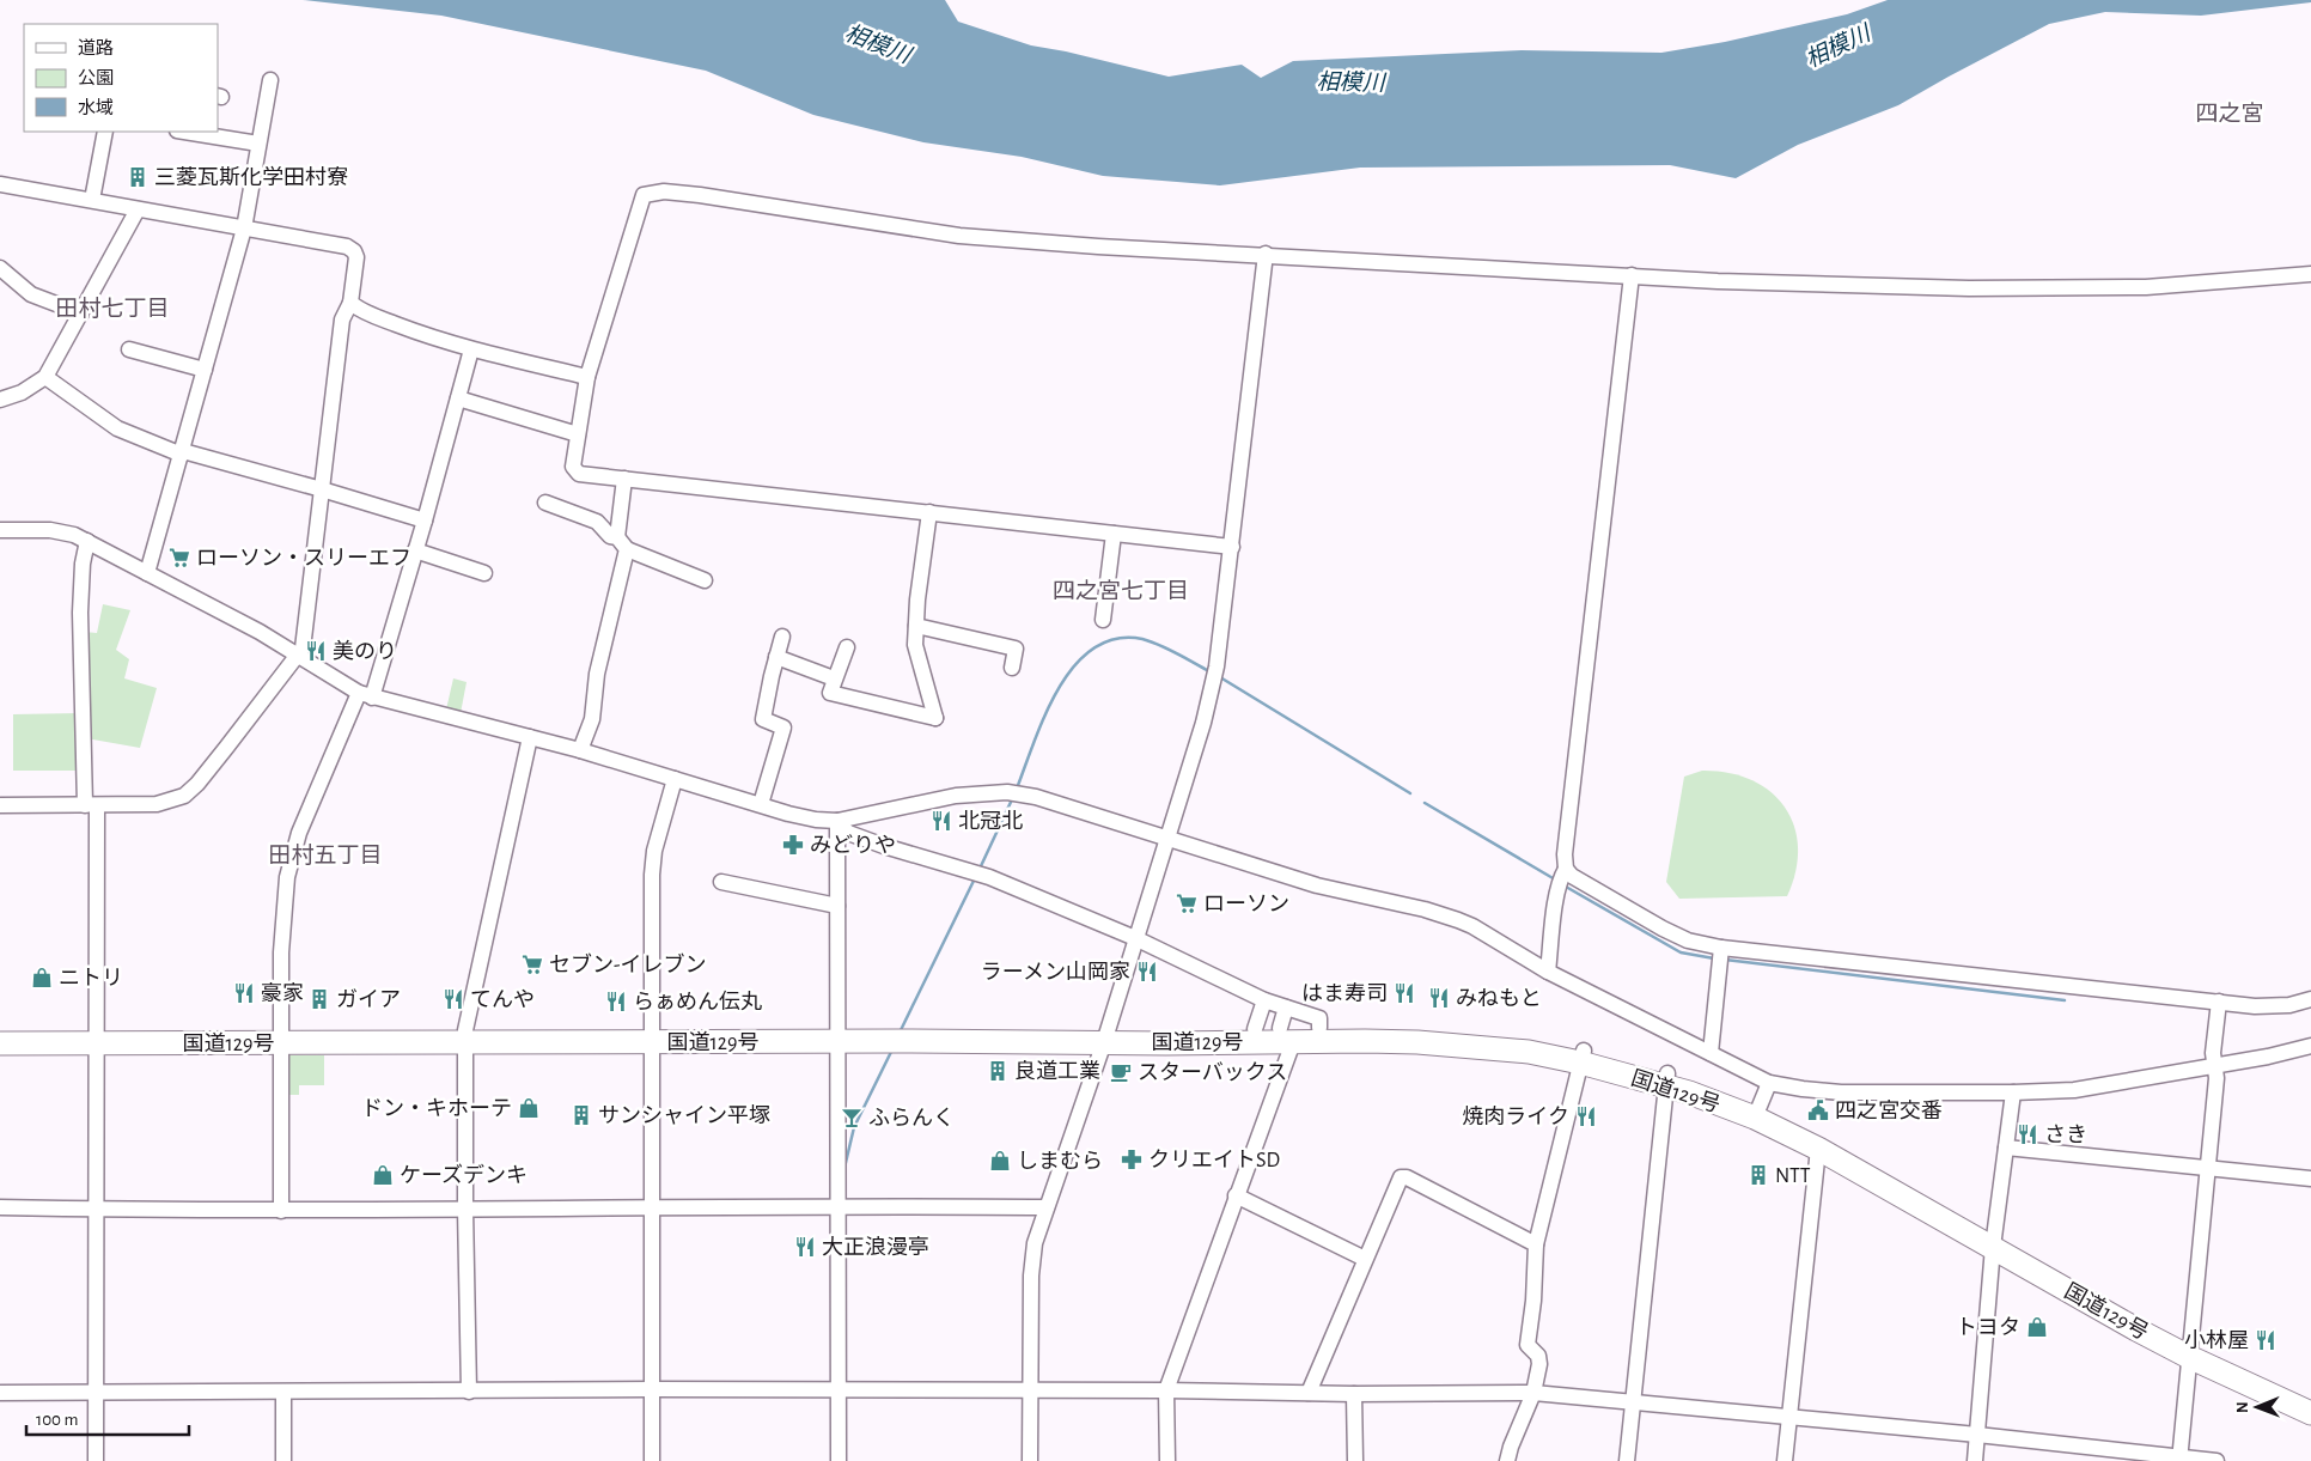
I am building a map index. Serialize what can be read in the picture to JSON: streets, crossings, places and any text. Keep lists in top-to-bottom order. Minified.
{"streets":{"highway":["国道129号"]},"districts":["四之宮","田村七丁目","四之宮七丁目","田村五丁目"],"water":["相模川"],"places":{"building":["三菱瓦斯化学田村寮","ガイア","良道工業","サンシャイン平塚","NTT"],"supermarket":["ローソン・スリーエフ","ローソン","セブン-イレブン"],"restaurant":["美のり","北冠北","ラーメン山岡家","豪家","はま寿司","みねもと","てんや","らぁめん伝丸","焼肉ライク","さき","大正浪漫亭","小林屋"],"pharmacy":["みどりや","クリエイトSD"],"shop":["ニトリ","ドン・キホーテ","しまむら","ケーズデンキ","トヨタ"],"cafe":["スターバックス"],"public building":["四之宮交番"],"bar":["ふらんく"]},"legend":["道路","公園","水域"],"scale_bar":"100 m","north":"left"}
